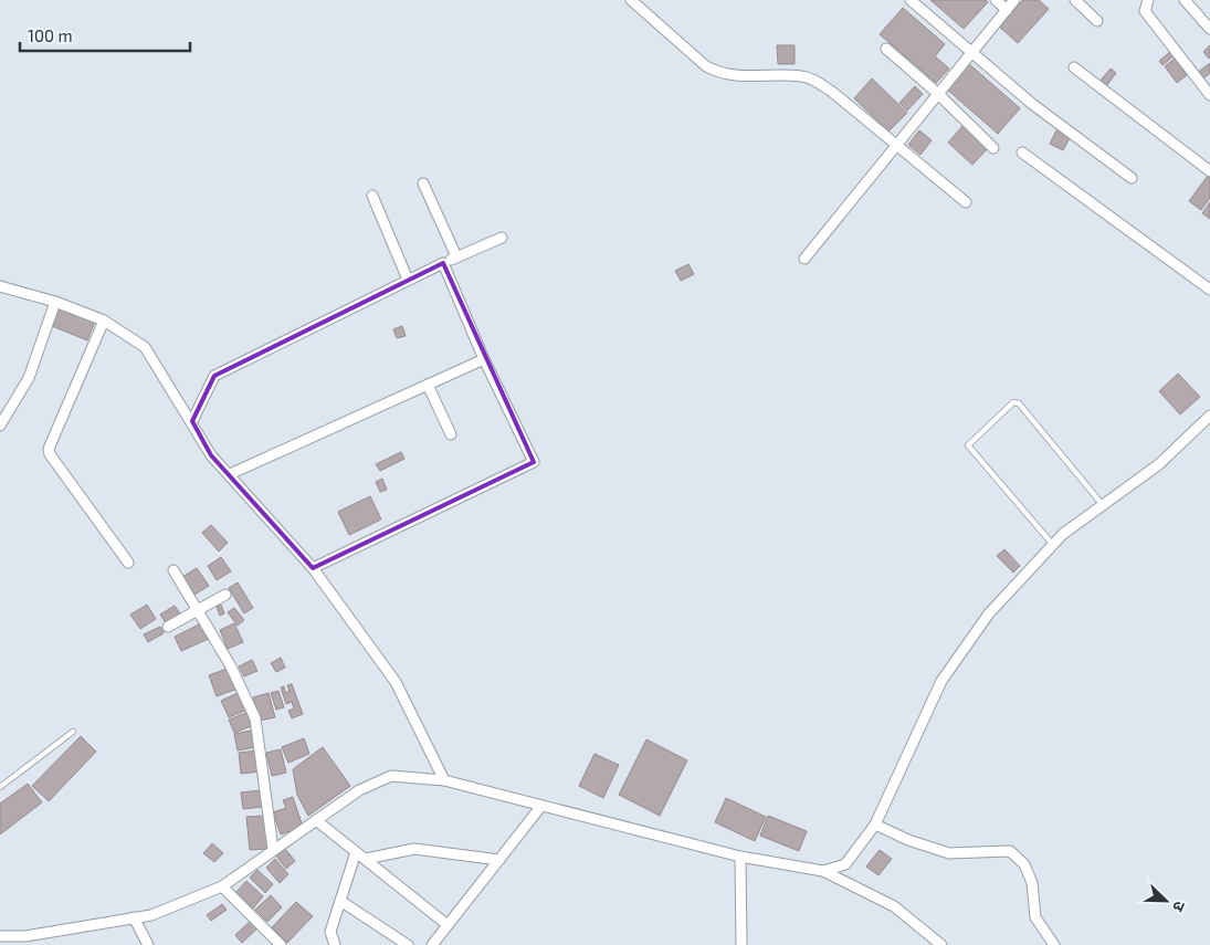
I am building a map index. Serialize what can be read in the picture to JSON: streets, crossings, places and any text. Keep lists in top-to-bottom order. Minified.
{"scale_bar":"100 m","north":"bottom right"}
